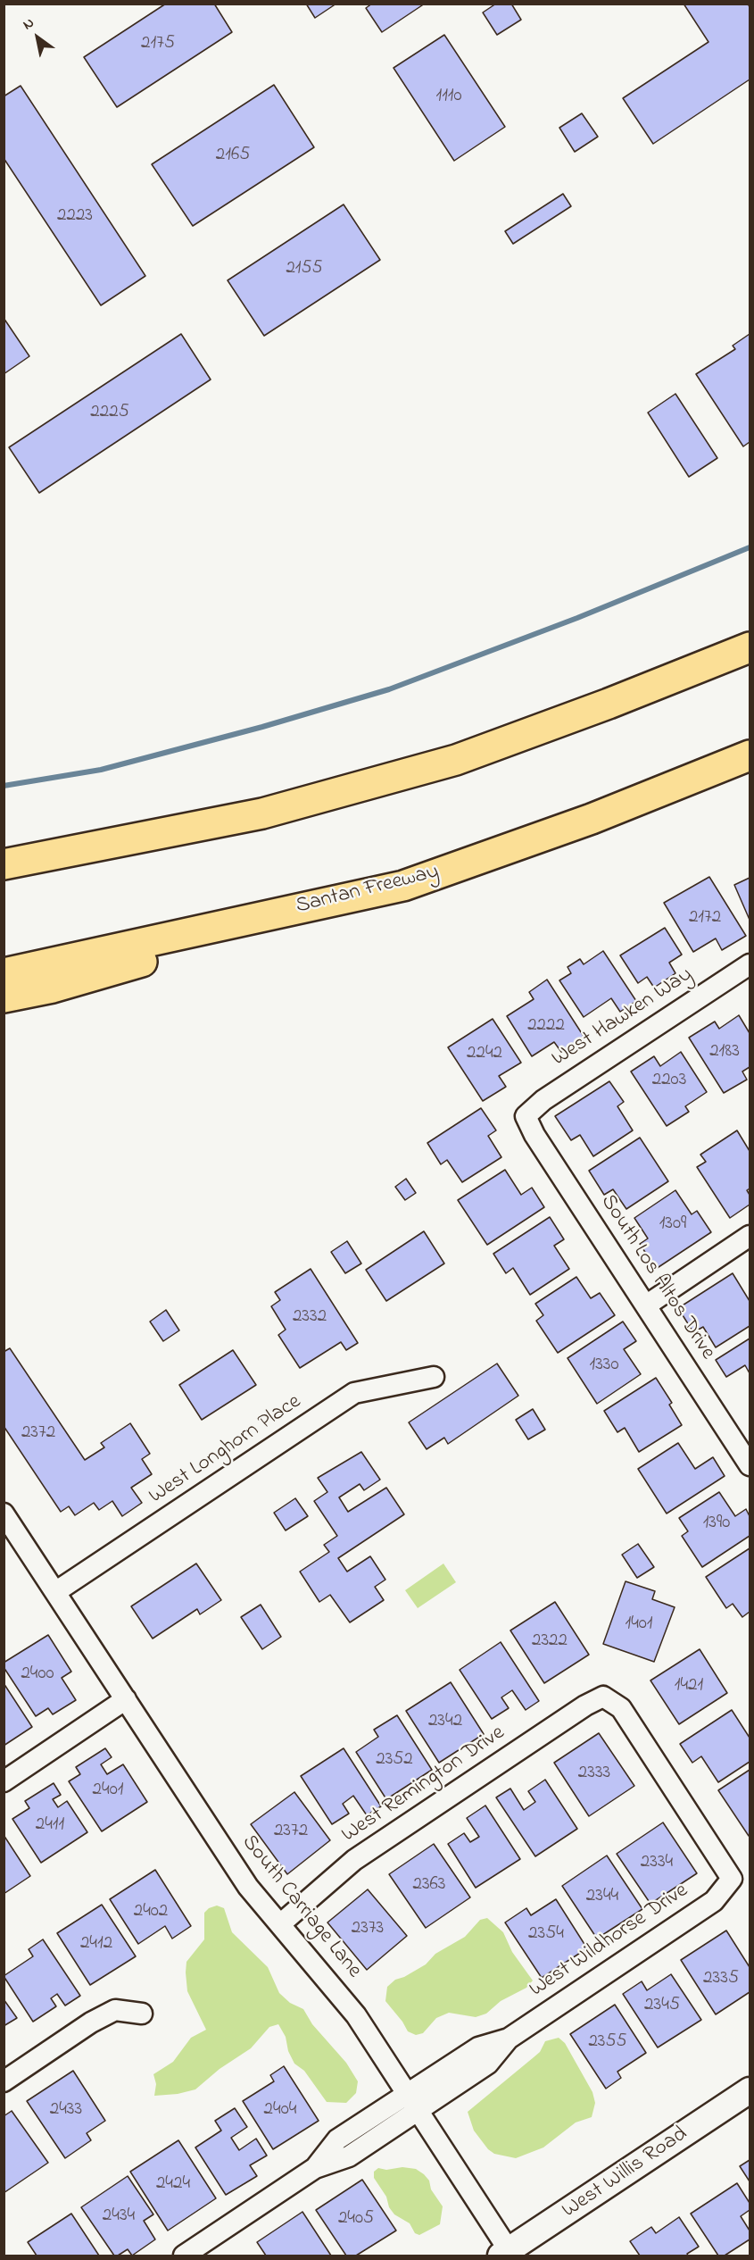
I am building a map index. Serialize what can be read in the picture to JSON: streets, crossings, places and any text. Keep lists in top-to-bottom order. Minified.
{"streets":{"highway":["Santan Freeway"],"street":["West Hawken Way","South Los Altos Drive","West Longhorn Place","West Remington Drive","South Carriage Lane","West Wildhorse Drive","West Willis Road"]},"crossings":[["West Hawken Way","South Los Altos Drive"],["West Longhorn Place","South Carriage Lane"],["West Remington Drive","South Carriage Lane"],["West Remington Drive","West Wildhorse Drive"],["South Carriage Lane","West Wildhorse Drive"],["South Carriage Lane","West Willis Road"]],"house_numbers":["2175","1110","2165","2223","2155","2225","2172","2222","2183","2242","2203","1309","2332","1330","2372","1390","1401","2322","2400","1421","2342","2352","2333","2401","2411","2372","2334","2363","2344","2402","2373","2354","2412","2335","2345","2355","2433","2404","2424","2434","2405"],"north":"top left"}
